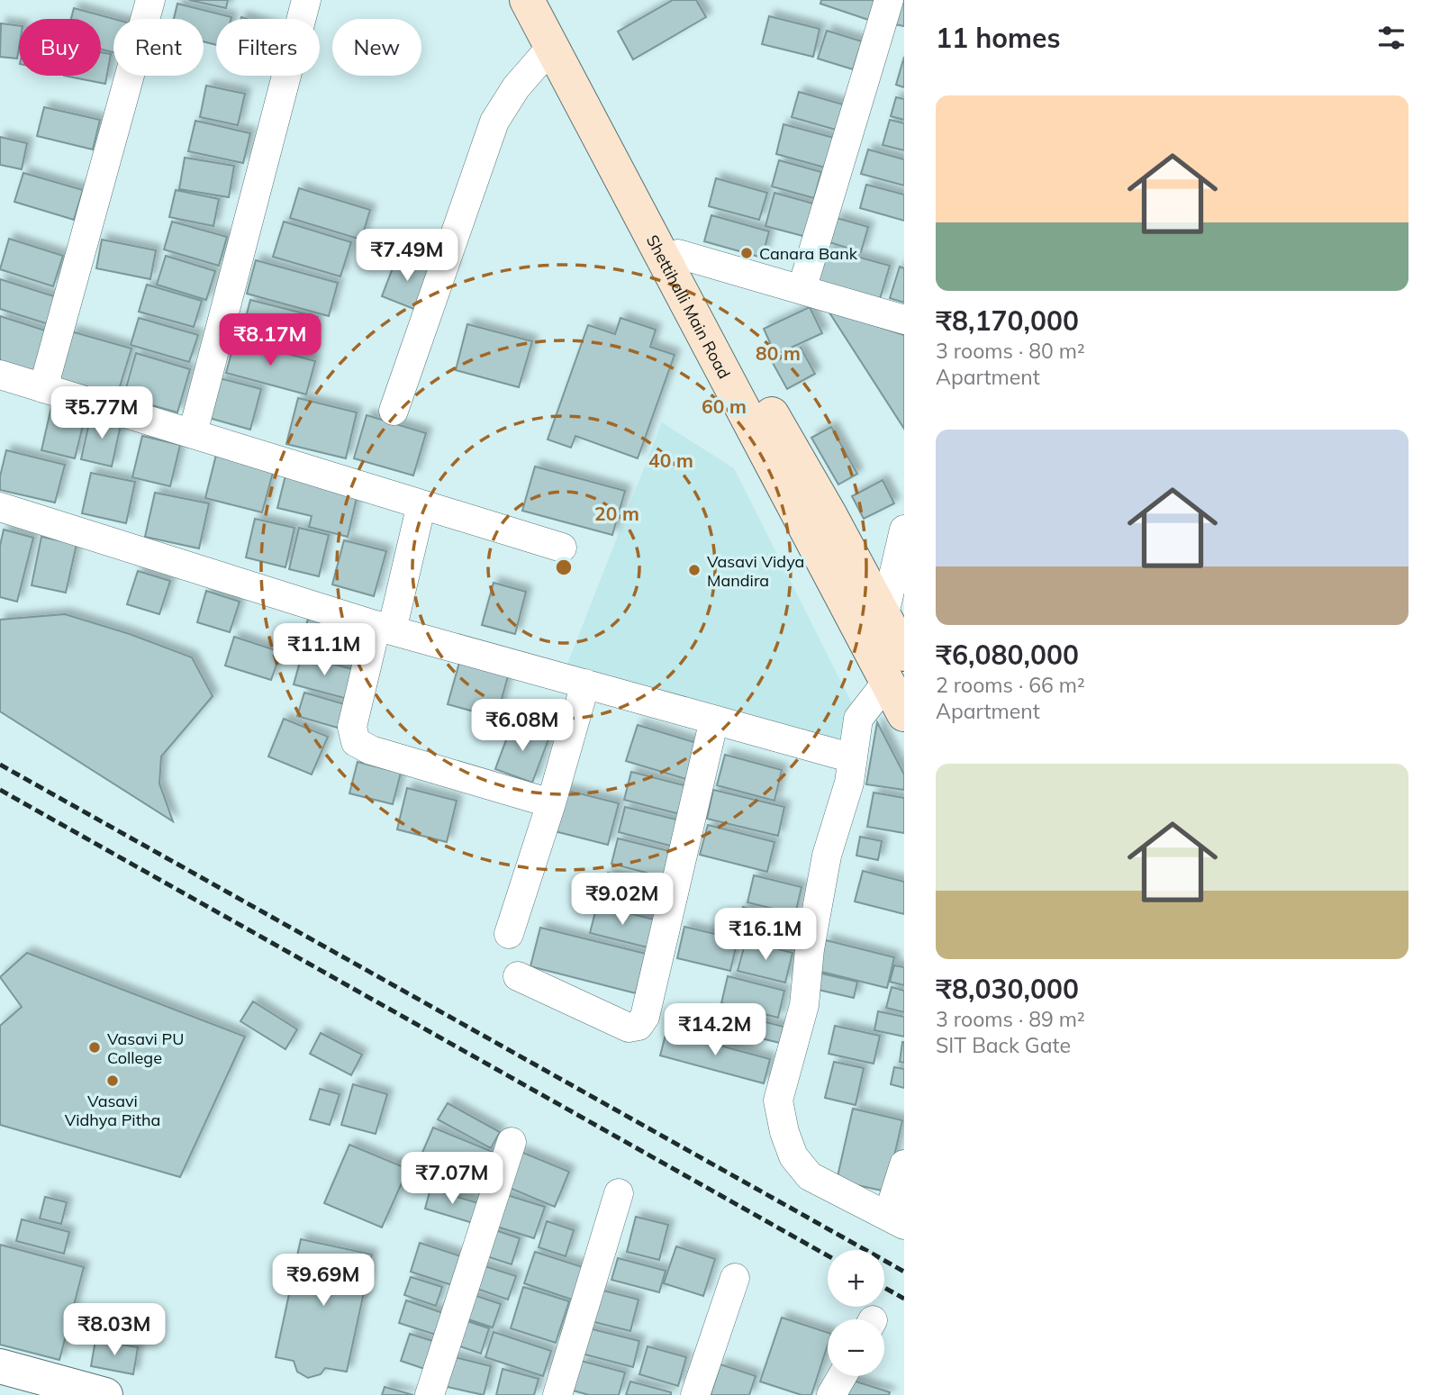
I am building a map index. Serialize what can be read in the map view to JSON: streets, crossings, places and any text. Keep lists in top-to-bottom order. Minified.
{"streets":{"main road":["Shettihalli Main Road"]},"places":["Canara Bank","Vasavi Vidya Mandira","Vasavi PU College","Vasavi Vidhya Pitha"],"page":{"heading":"11 homes","chip":["Buy","Rent","Filters","New"],"list":[{"name":"₹8,170,000","note":"3 rooms · 80 m² · Apartment"},{"name":"₹6,080,000","note":"2 rooms · 66 m² · Apartment"},{"name":"₹8,030,000","note":"3 rooms · 89 m² · SIT Back Gate"}],"price":["₹7.49M","₹8.17M","₹5.77M","₹11.1M","₹6.08M","₹9.02M","₹16.1M","₹14.2M","₹7.07M","₹9.69M","₹8.03M"],"map_buttons":["+","−"]},"rings":["80 m","60 m","40 m","20 m"]}
